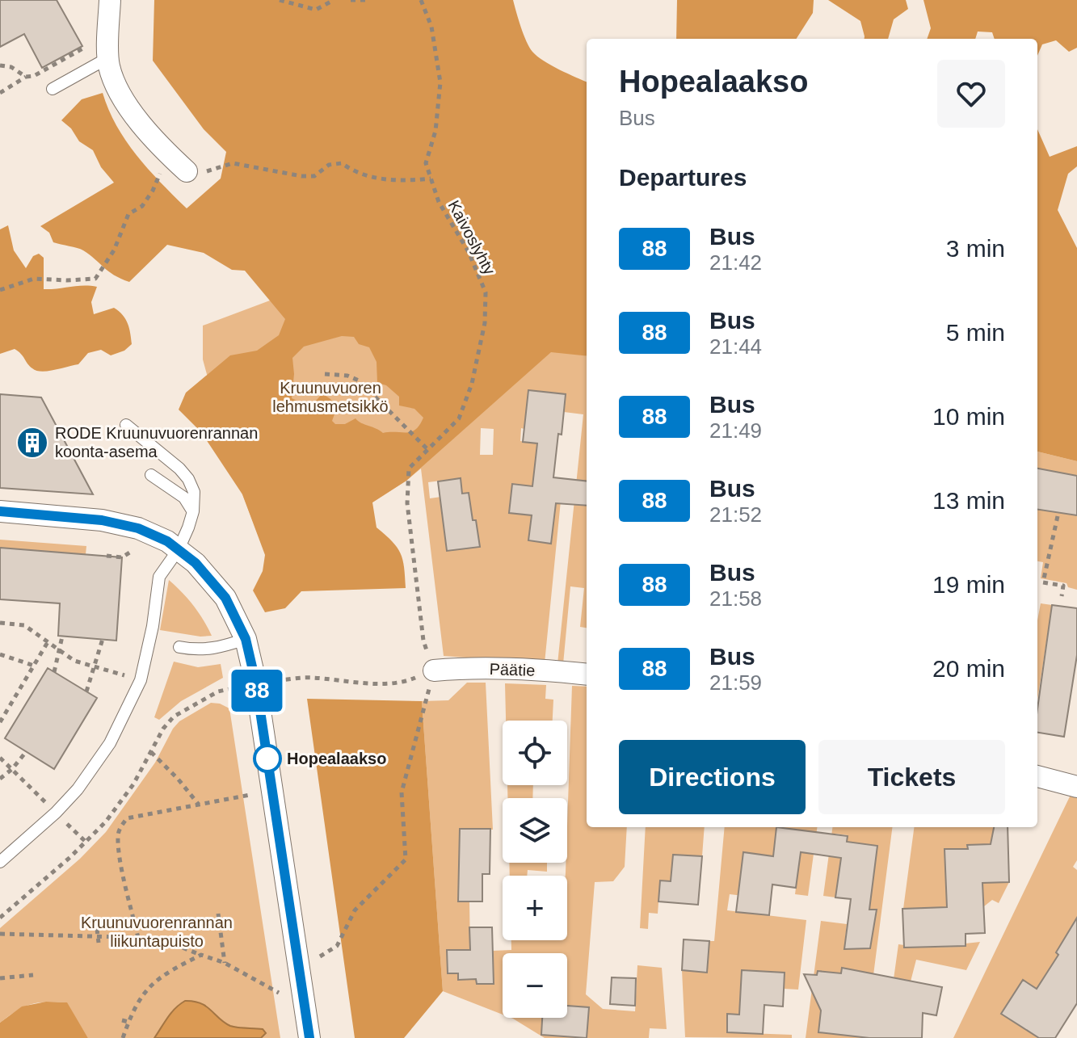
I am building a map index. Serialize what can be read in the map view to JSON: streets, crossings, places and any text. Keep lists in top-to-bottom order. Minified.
{"streets":{"street":["Päätie"],"path":["Kaivoslyhty"]},"crossings":[["Kaivoslyhty","Päätie"]],"parks":["Kruunuvuoren lehmusmetsikkö","Kruunuvuorenrannan liikuntapuisto"],"places":{"building":["RODE Kruunuvuorenrannan koonta-asema"],"other":["Hopealaakso"]},"lines":["bus line 88"],"page":{"on_map":"88","heading":[["Hopealaakso","Bus"],"Departures"],"list":[{"mark":"88","name":"Bus","note":"21:42","value":"3 min"},{"mark":"88","name":"Bus","note":"21:44","value":"5 min"},{"mark":"88","name":"Bus","note":"21:49","value":"10 min"},{"mark":"88","name":"Bus","note":"21:52","value":"13 min"},{"mark":"88","name":"Bus","note":"21:58","value":"19 min"},{"mark":"88","name":"Bus","note":"21:59","value":"20 min"}],"map_buttons":["+","−"],"buttons":["Directions","Tickets"]}}
